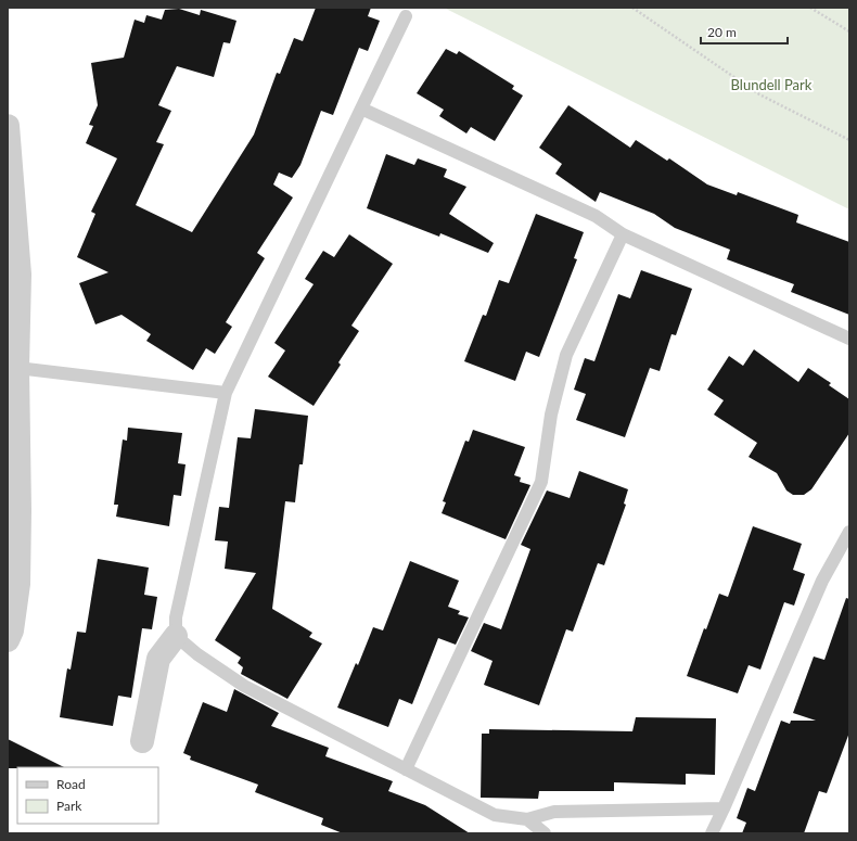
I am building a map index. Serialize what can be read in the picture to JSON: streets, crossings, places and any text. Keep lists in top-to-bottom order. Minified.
{"parks":["Blundell Park"],"legend":["Road","Park"],"scale_bar":"20 m"}
